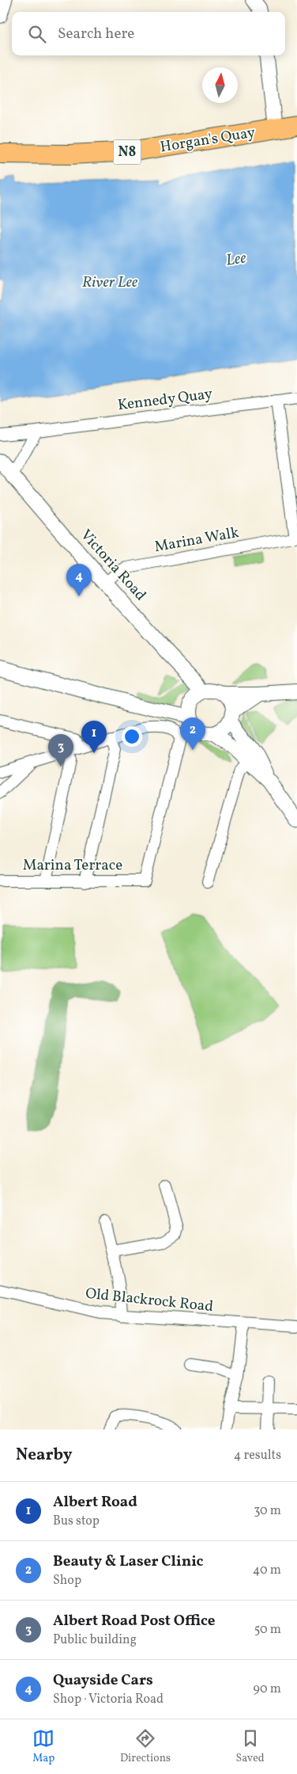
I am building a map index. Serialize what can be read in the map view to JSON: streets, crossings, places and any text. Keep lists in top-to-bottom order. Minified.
{"streets":{"highway":["Horgan's Quay","N8"],"street":["Kennedy Quay","Marina Walk","Victoria Road","Marina Terrace","Old Blackrock Road"]},"crossings":[["Marina Walk","Victoria Road"]],"water":["Lee","River Lee"],"north":"top","page":{"search":"Search here","pins":["4","2","1","3"],"heading":["Nearby","4 results"],"list":[{"mark":"1","name":"Albert Road","note":"Bus stop","value":"30 m"},{"mark":"2","name":"Beauty & Laser Clinic","note":"Shop","value":"40 m"},{"mark":"3","name":"Albert Road Post Office","note":"Public building","value":"50 m"},{"mark":"4","name":"Quayside Cars","note":"Shop · Victoria Road","value":"90 m"}],"nav":["Map","Directions","Saved"]}}
